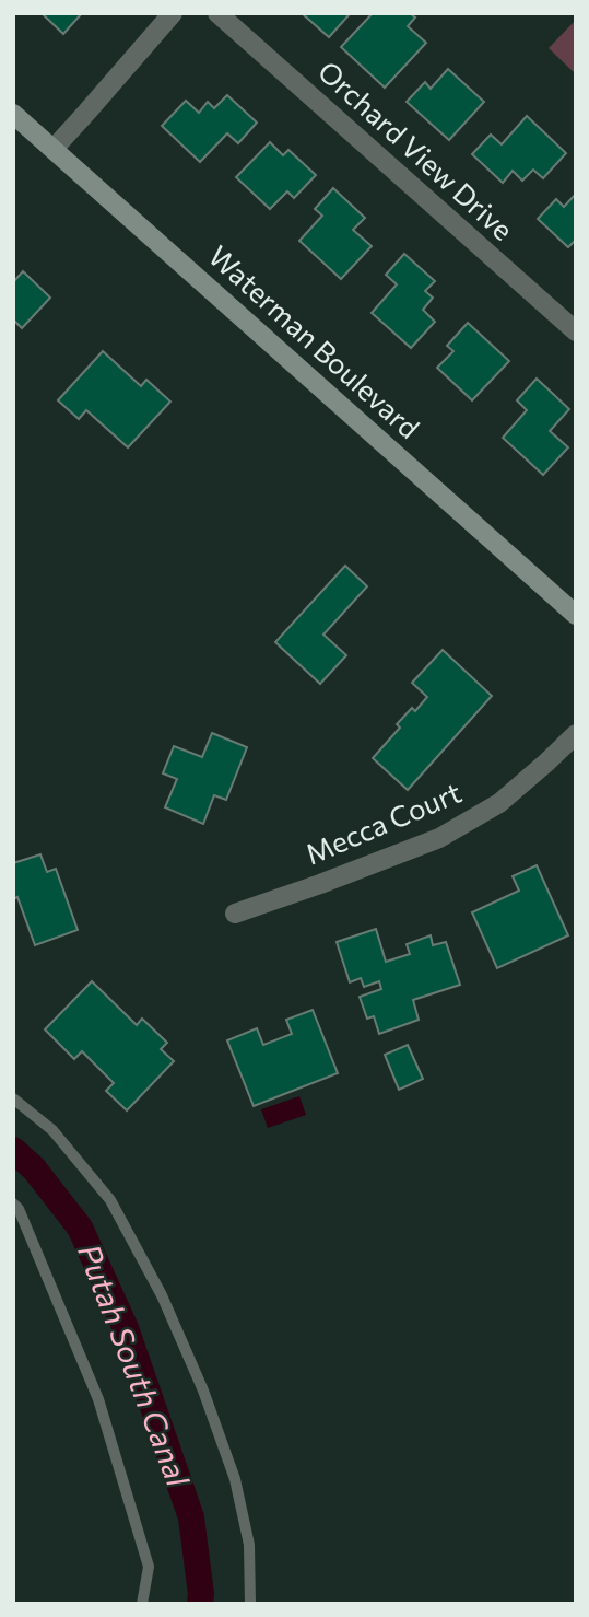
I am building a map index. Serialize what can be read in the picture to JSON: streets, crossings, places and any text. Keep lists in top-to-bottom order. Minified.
{"streets":{"main road":["Waterman Boulevard"],"street":["Orchard View Drive","Mecca Court"]},"water":["Putah South Canal"]}
